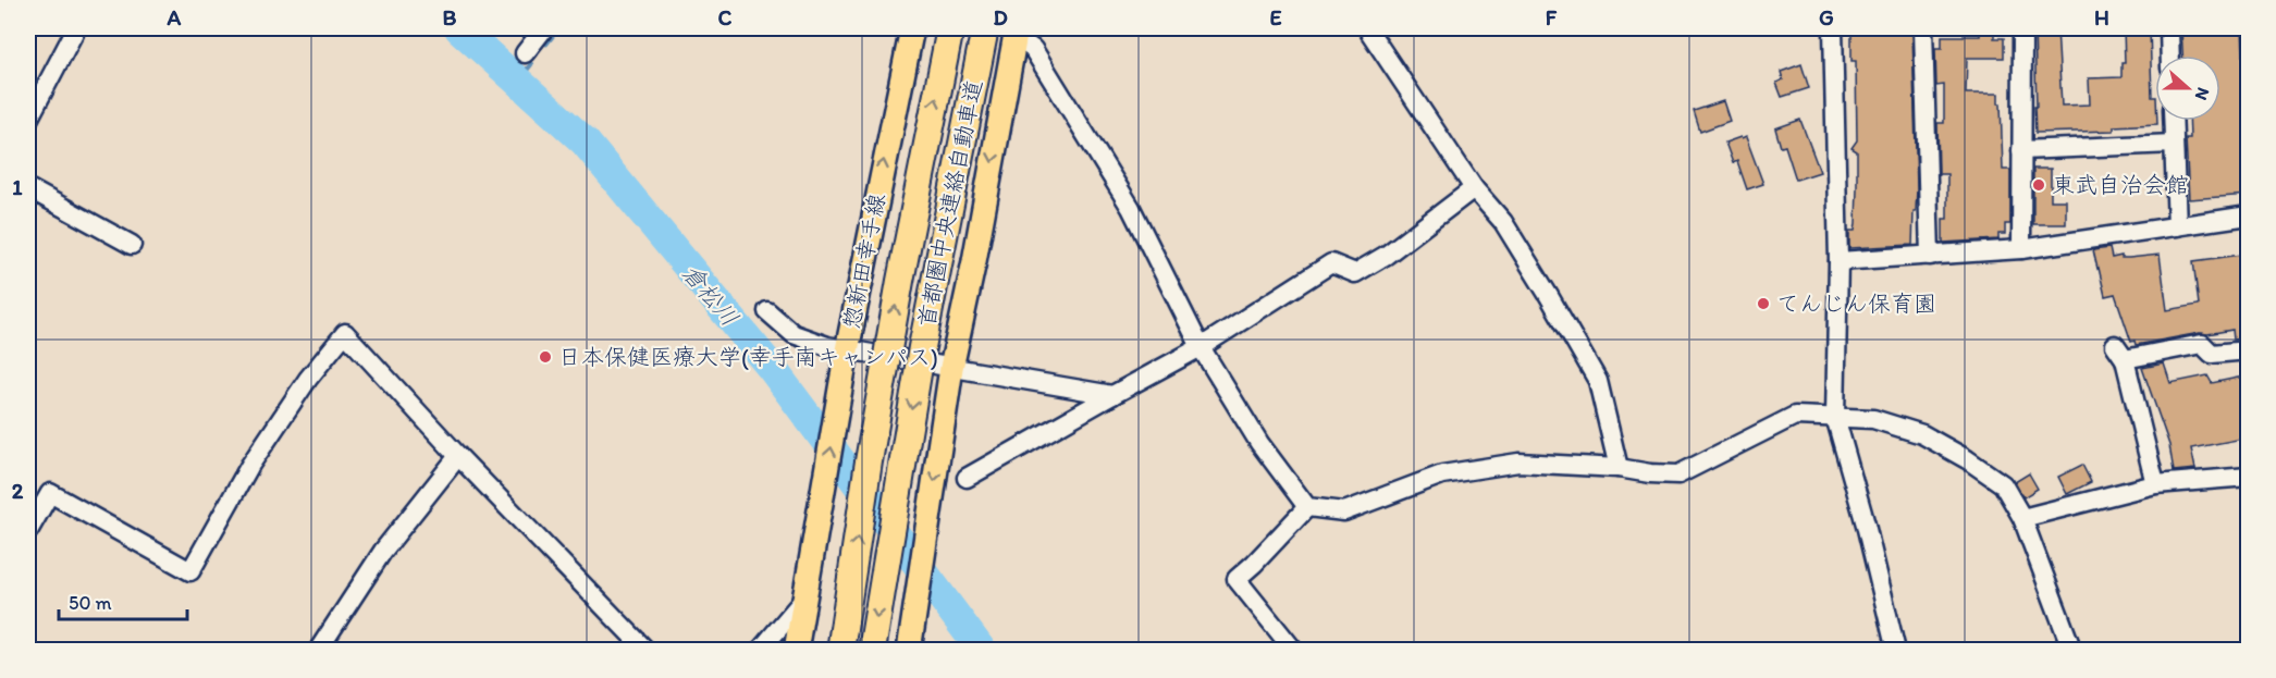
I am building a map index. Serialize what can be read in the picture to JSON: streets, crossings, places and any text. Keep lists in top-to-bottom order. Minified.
{"streets":{"highway":["首都圏中央連絡自動車道"],"main road":["惣新田幸手線"]},"water":["倉松川"],"places":["東武自治会館","てんじん保育園","日本保健医療大学(幸手南キャンパス)"],"scale_bar":"50 m","north":"right","grid":{"columns":["A","B","C","D","E","F","G","H"],"rows":["1","2"]}}
